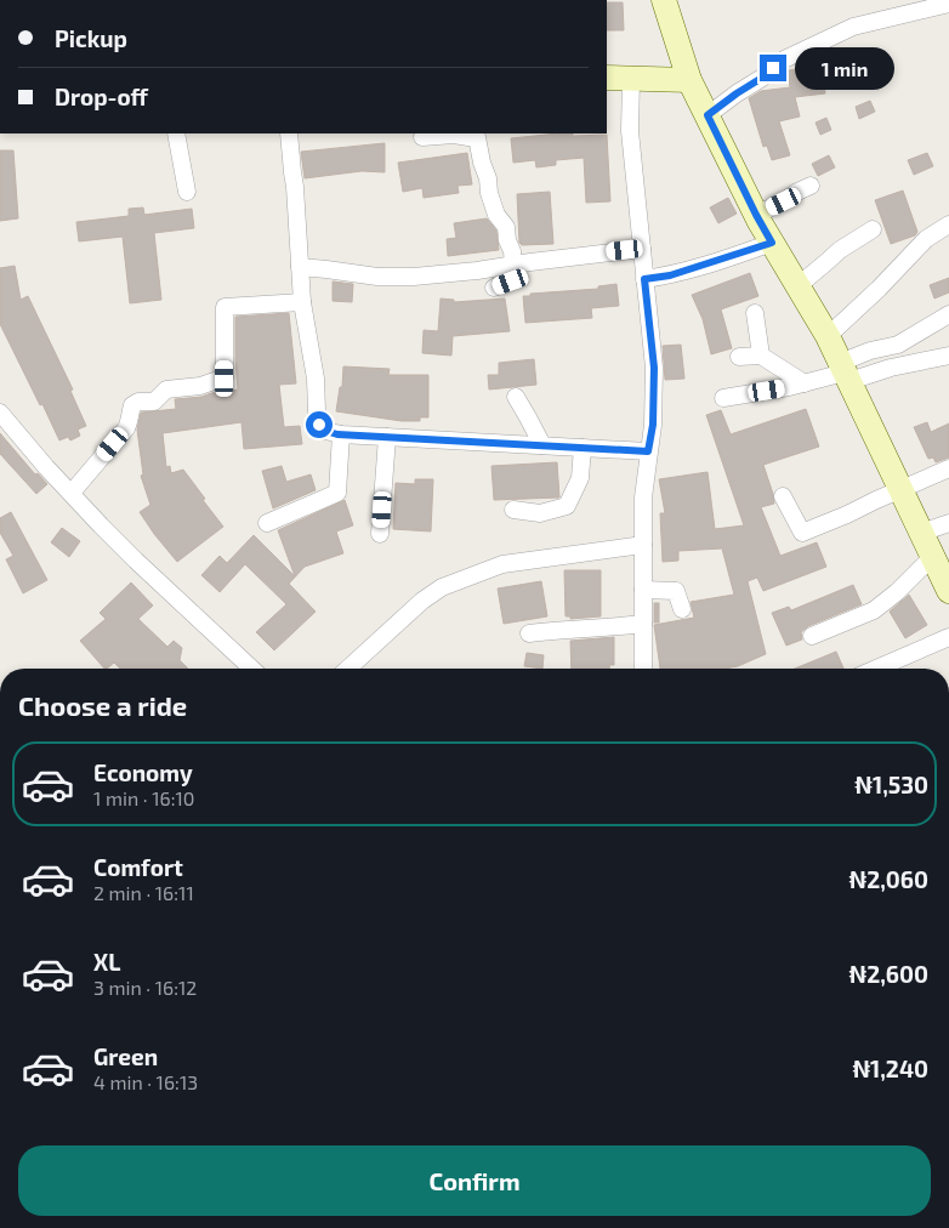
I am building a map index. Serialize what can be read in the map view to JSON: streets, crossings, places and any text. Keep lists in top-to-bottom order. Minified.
{"page":{"banner":["Pickup","Drop-off"],"bubble":"1 min","heading":"Choose a ride","list":[{"name":"Economy","note":"1 min · 16:10","value":"₦1,530"},{"name":"Comfort","note":"2 min · 16:11","value":"₦2,060"},{"name":"XL","note":"3 min · 16:12","value":"₦2,600"},{"name":"Green","note":"4 min · 16:13","value":"₦1,240"}],"buttons":"Confirm"}}
